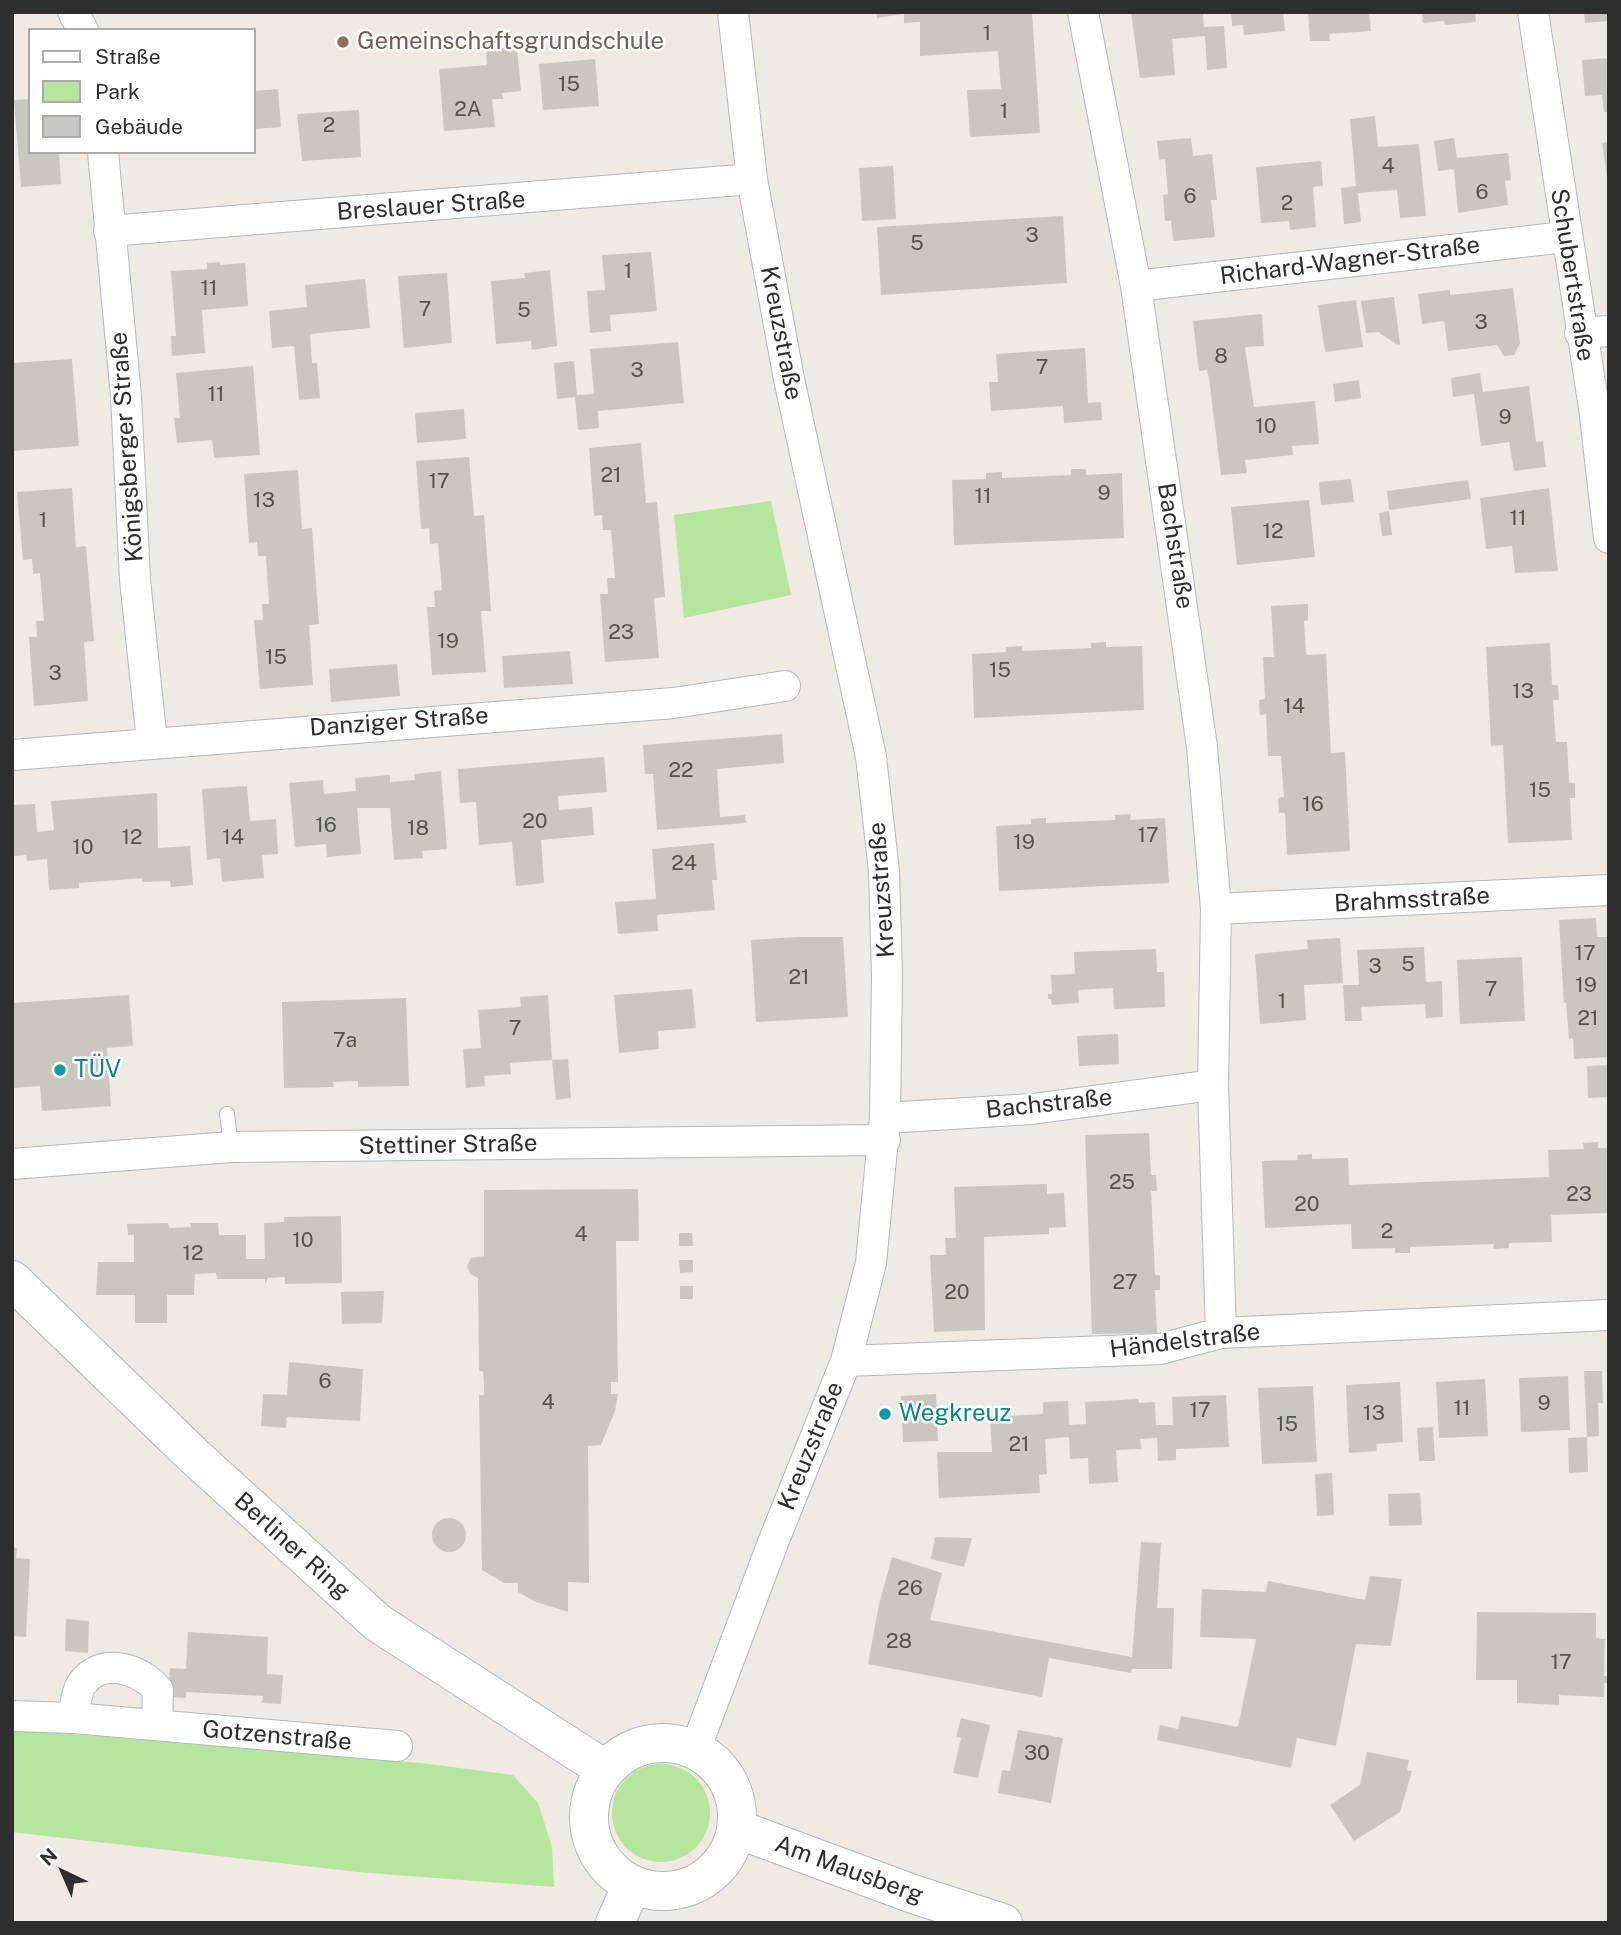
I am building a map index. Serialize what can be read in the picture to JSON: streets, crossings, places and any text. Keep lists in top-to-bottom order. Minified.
{"streets":{"main road":["Berliner Ring","Am Mausberg"],"street":["Breslauer Straße","Richard-Wagner-Straße","Schubertstraße","Kreuzstraße","Königsberger Straße","Bachstraße","Danziger Straße","Brahmsstraße","Stettiner Straße","Händelstraße","Gotzenstraße"]},"crossings":[["Breslauer Straße","Kreuzstraße"],["Breslauer Straße","Königsberger Straße"],["Richard-Wagner-Straße","Schubertstraße"],["Richard-Wagner-Straße","Bachstraße"],["Kreuzstraße","Bachstraße"],["Kreuzstraße","Stettiner Straße"],["Kreuzstraße","Händelstraße"],["Kreuzstraße","Berliner Ring"],["Kreuzstraße","Am Mausberg"],["Königsberger Straße","Danziger Straße"],["Bachstraße","Brahmsstraße"],["Bachstraße","Stettiner Straße"],["Bachstraße","Händelstraße"],["Berliner Ring","Am Mausberg"]],"places":["Gemeinschaftsgrundschule","TÜV","Wegkreuz"],"house_numbers":["1","15","2A","1","2","4","6","6","2","3","5","1","11","7","5","3","8","7","3","11","9","10","21","17","9","11","13","11","1","12","23","19","15","15","3","13","14","22","15","16","20","16","18","17","12","14","19","10","24","17","5","3","21","19","7","1","21","7","7a","25","23","20","2","4","10","12","27","20","6","4","9","11","17","13","15","21","26","28","17","30"],"legend":["Straße","Park","Gebäude"],"north":"top left"}
